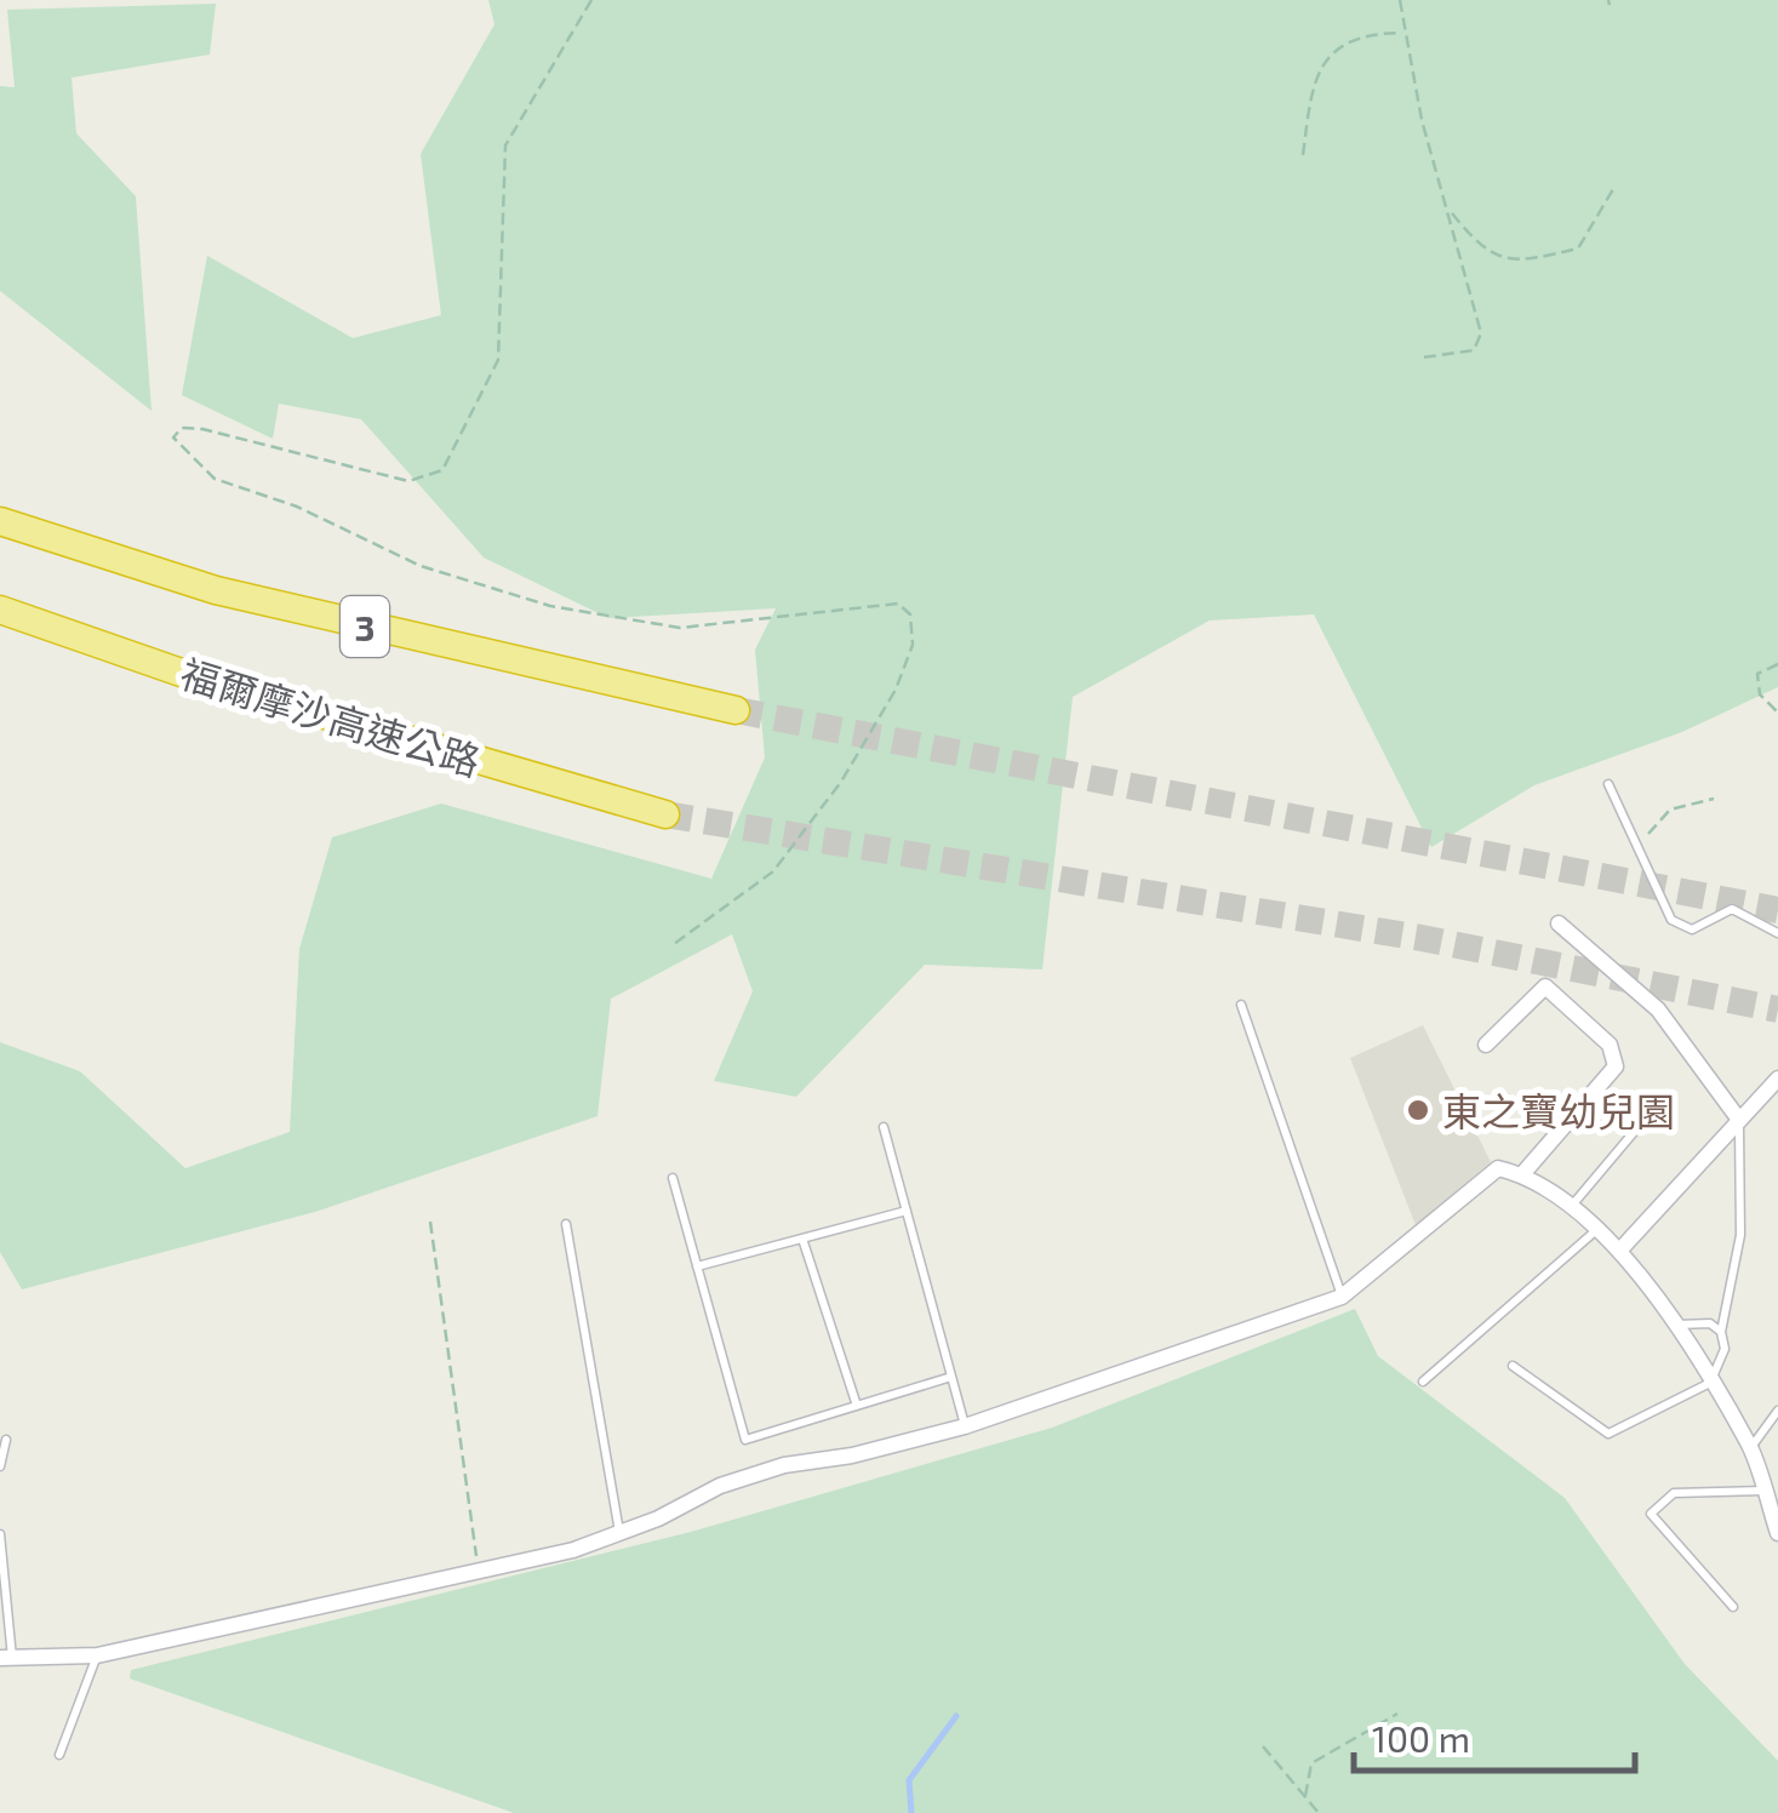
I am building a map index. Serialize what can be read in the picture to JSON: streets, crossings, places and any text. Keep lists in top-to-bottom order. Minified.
{"streets":{"highway":["3","福爾摩沙高速公路"]},"places":["東之寶幼兒園"],"scale_bar":"100 m"}
